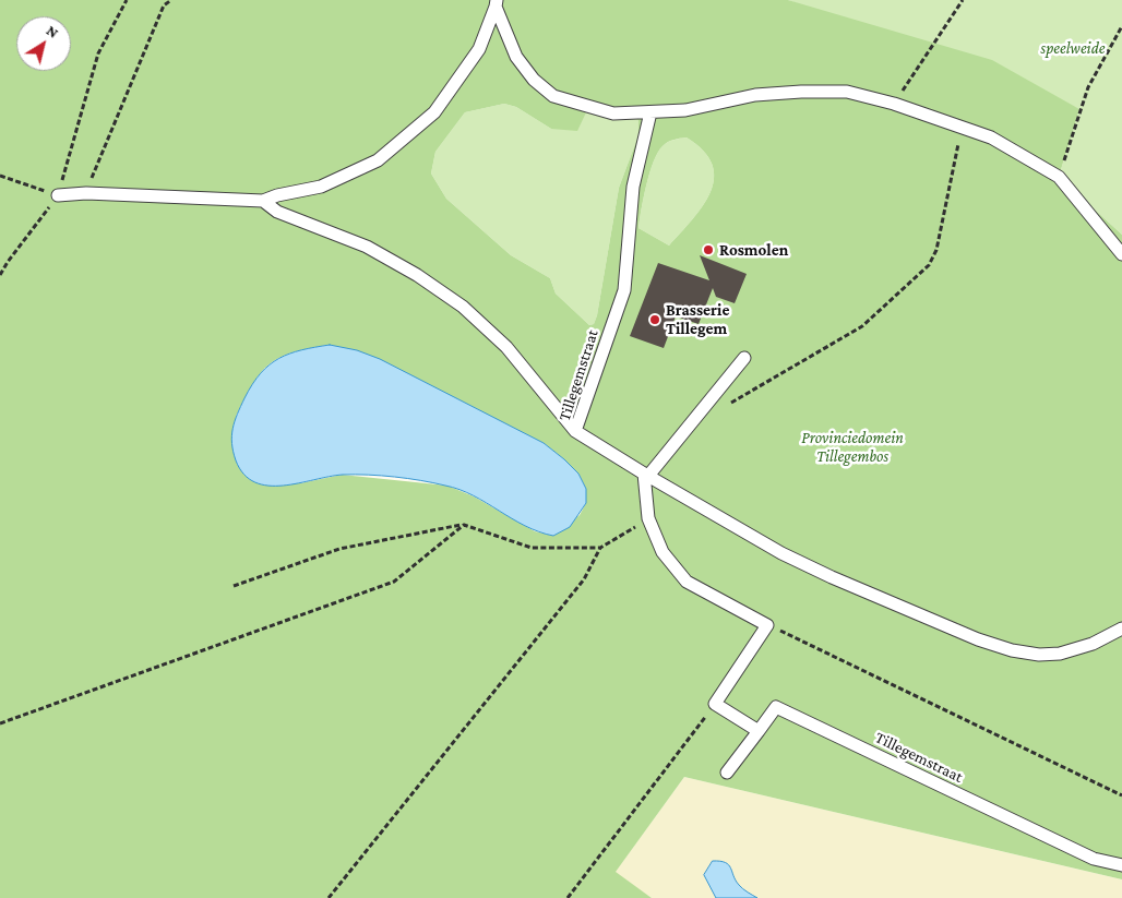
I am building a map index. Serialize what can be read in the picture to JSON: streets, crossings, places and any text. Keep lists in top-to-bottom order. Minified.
{"streets":{"lane":["Tillegemstraat"]},"parks":["speelweide","Provinciedomein Tillegembos"],"places":["Rosmolen","Brasserie Tillegem"],"north":"top right"}
